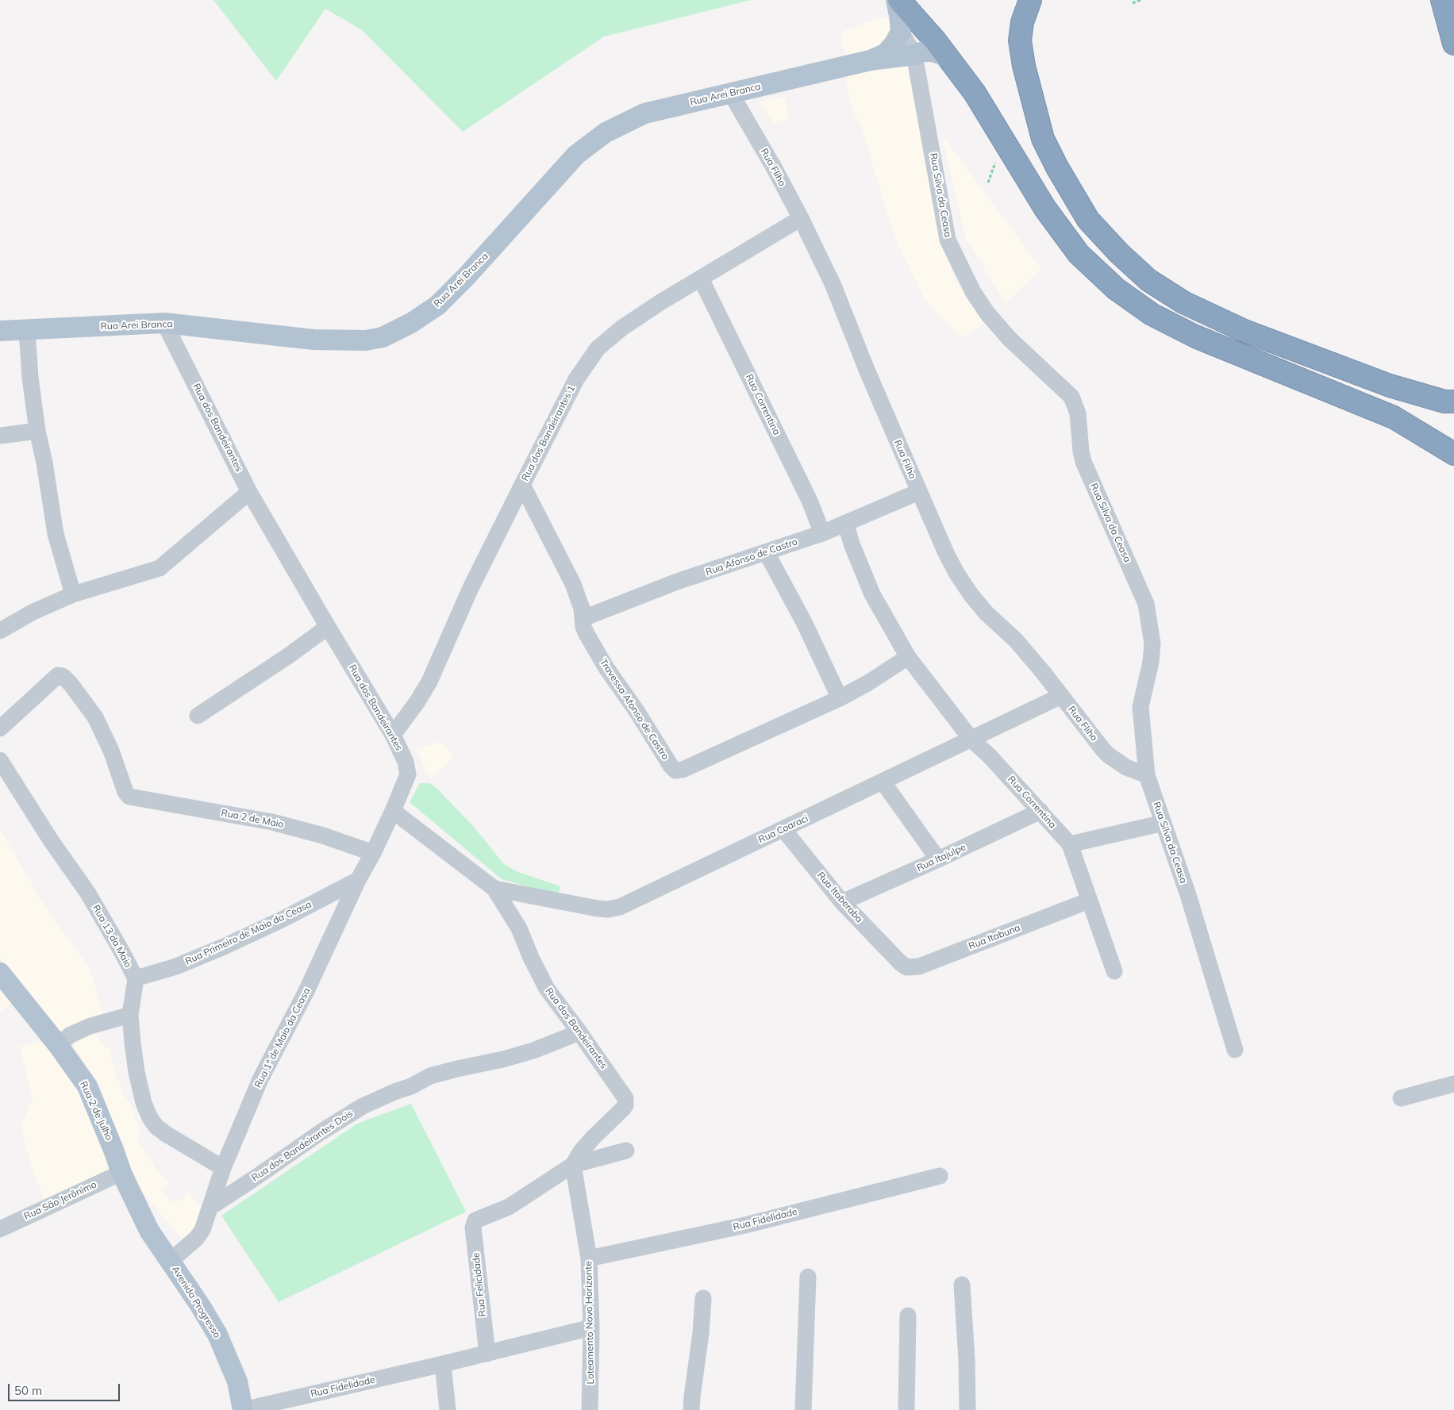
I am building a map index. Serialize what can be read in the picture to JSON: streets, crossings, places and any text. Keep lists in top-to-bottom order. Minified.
{"streets":{"main road":["Rua Arei Branca","Rua 2 de Julho","Avenida Progresso"],"street":["Rua Fliho","Rua Silva da Ceasa","Rua Correntina","Rua dos Bandeirantes","Rua dos Bandeirantes 1","Rua Afonso de Castro","Travessa Afonso de Castro","Rua 2 de Maio","Rua Coaraci","Rua Itajulpe","Rua Itaberaba","Rua Primeiro de Maio da Ceasa","Rua 13 da Maio","Rua Itabuna","Rua 1º de Maio da Ceasa","Rua dos Bandeirantes Dois","Rua São Jerônimo","Rua Fidelidade","Rua Felicidade","Loteamento Novo Horizonte"]},"crossings":[["Rua Arei Branca","Rua Fliho"],["Rua Arei Branca","Rua Silva da Ceasa"],["Rua Arei Branca","Rua dos Bandeirantes"],["Rua Fliho","Rua Silva da Ceasa"],["Rua Fliho","Rua dos Bandeirantes 1"],["Rua Fliho","Rua Afonso de Castro"],["Rua Fliho","Rua Coaraci"],["Rua Correntina","Rua dos Bandeirantes 1"],["Rua Correntina","Rua Afonso de Castro"],["Rua Correntina","Travessa Afonso de Castro"],["Rua Correntina","Rua Coaraci"],["Rua Correntina","Rua Itajulpe"],["Rua Correntina","Rua Itabuna"],["Rua dos Bandeirantes","Rua dos Bandeirantes 1"],["Rua dos Bandeirantes","Rua Coaraci"],["Rua dos Bandeirantes","Rua 1º de Maio da Ceasa"],["Rua dos Bandeirantes","Rua dos Bandeirantes Dois"],["Rua dos Bandeirantes","Rua Felicidade"],["Rua dos Bandeirantes","Loteamento Novo Horizonte"],["Rua dos Bandeirantes 1","Travessa Afonso de Castro"],["Rua Afonso de Castro","Travessa Afonso de Castro"],["Rua 2 de Maio","Rua 1º de Maio da Ceasa"],["Rua Coaraci","Rua Itaberaba"],["Rua Itajulpe","Rua Itaberaba"],["Rua Itaberaba","Rua Itabuna"],["Rua Primeiro de Maio da Ceasa","Rua 13 da Maio"],["Rua Primeiro de Maio da Ceasa","Rua 1º de Maio da Ceasa"],["Rua 13 da Maio","Rua 1º de Maio da Ceasa"],["Rua 1º de Maio da Ceasa","Rua 2 de Julho"],["Rua 1º de Maio da Ceasa","Rua dos Bandeirantes Dois"],["Rua 1º de Maio da Ceasa","Avenida Progresso"],["Rua 2 de Julho","Rua São Jerônimo"],["Rua 2 de Julho","Avenida Progresso"],["Rua Fidelidade","Rua Felicidade"],["Rua Fidelidade","Avenida Progresso"],["Rua Fidelidade","Loteamento Novo Horizonte"],["Rua Felicidade","Loteamento Novo Horizonte"]],"scale_bar":"50 m"}
